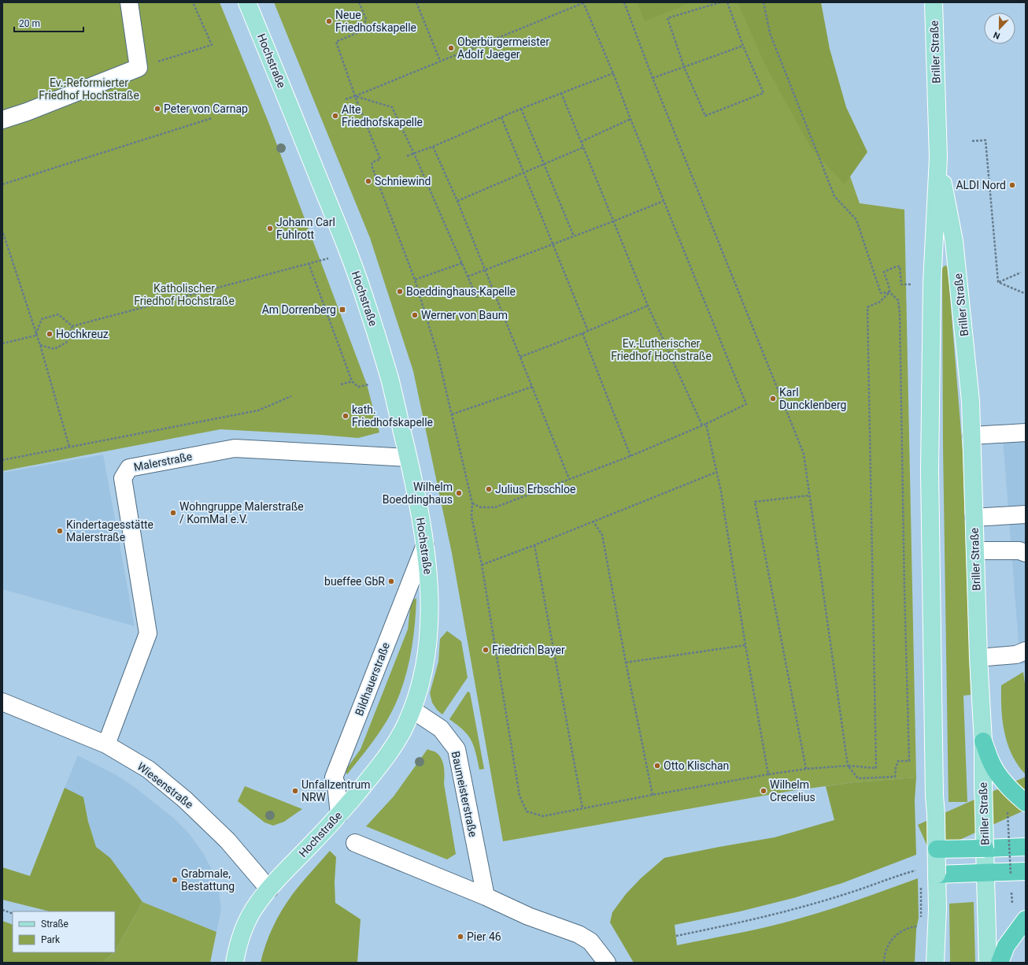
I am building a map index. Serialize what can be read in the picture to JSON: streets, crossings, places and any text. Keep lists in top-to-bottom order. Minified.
{"streets":{"main road":["Briller Straße","Hochstraße"],"street":["Malerstraße","Bildhauerstraße","Wiesenstraße","Baumeisterstraße"]},"crossings":[["Hochstraße","Malerstraße"],["Hochstraße","Bildhauerstraße"],["Hochstraße","Wiesenstraße"],["Hochstraße","Baumeisterstraße"],["Malerstraße","Wiesenstraße"]],"parks":["Ev.-Reformierter Friedhof Hochstraße","Katholischer Friedhof Hochstraße","Ev.-Lutherischer Friedhof Hochstraße"],"places":{"other":["Neue Friedhofskapelle","Oberbürgermeister Adolf Jaeger","Peter von Carnap","Alte Friedhofskapelle","Schniewind","ALDI Nord","Johann Carl Fuhlrott","Boeddinghaus-Kapelle","Werner von Baum","Hochkreuz","Karl Duncklenberg","kath. Friedhofskapelle","Julius Erbschloe","Wilhelm Boeddinghaus","Wohngruppe Malerstraße / KomMal e.V.","Kindertagesstätte Malerstraße","bueffee GbR","Friedrich Bayer","Otto Klischan","Unfallzentrum NRW","Wilhelm Crecelius","Grabmale, Bestattung","Pier 46"],"transit":["Am Dorrenberg"]},"legend":["Straße","Park"],"scale_bar":"20 m","north":"bottom"}
